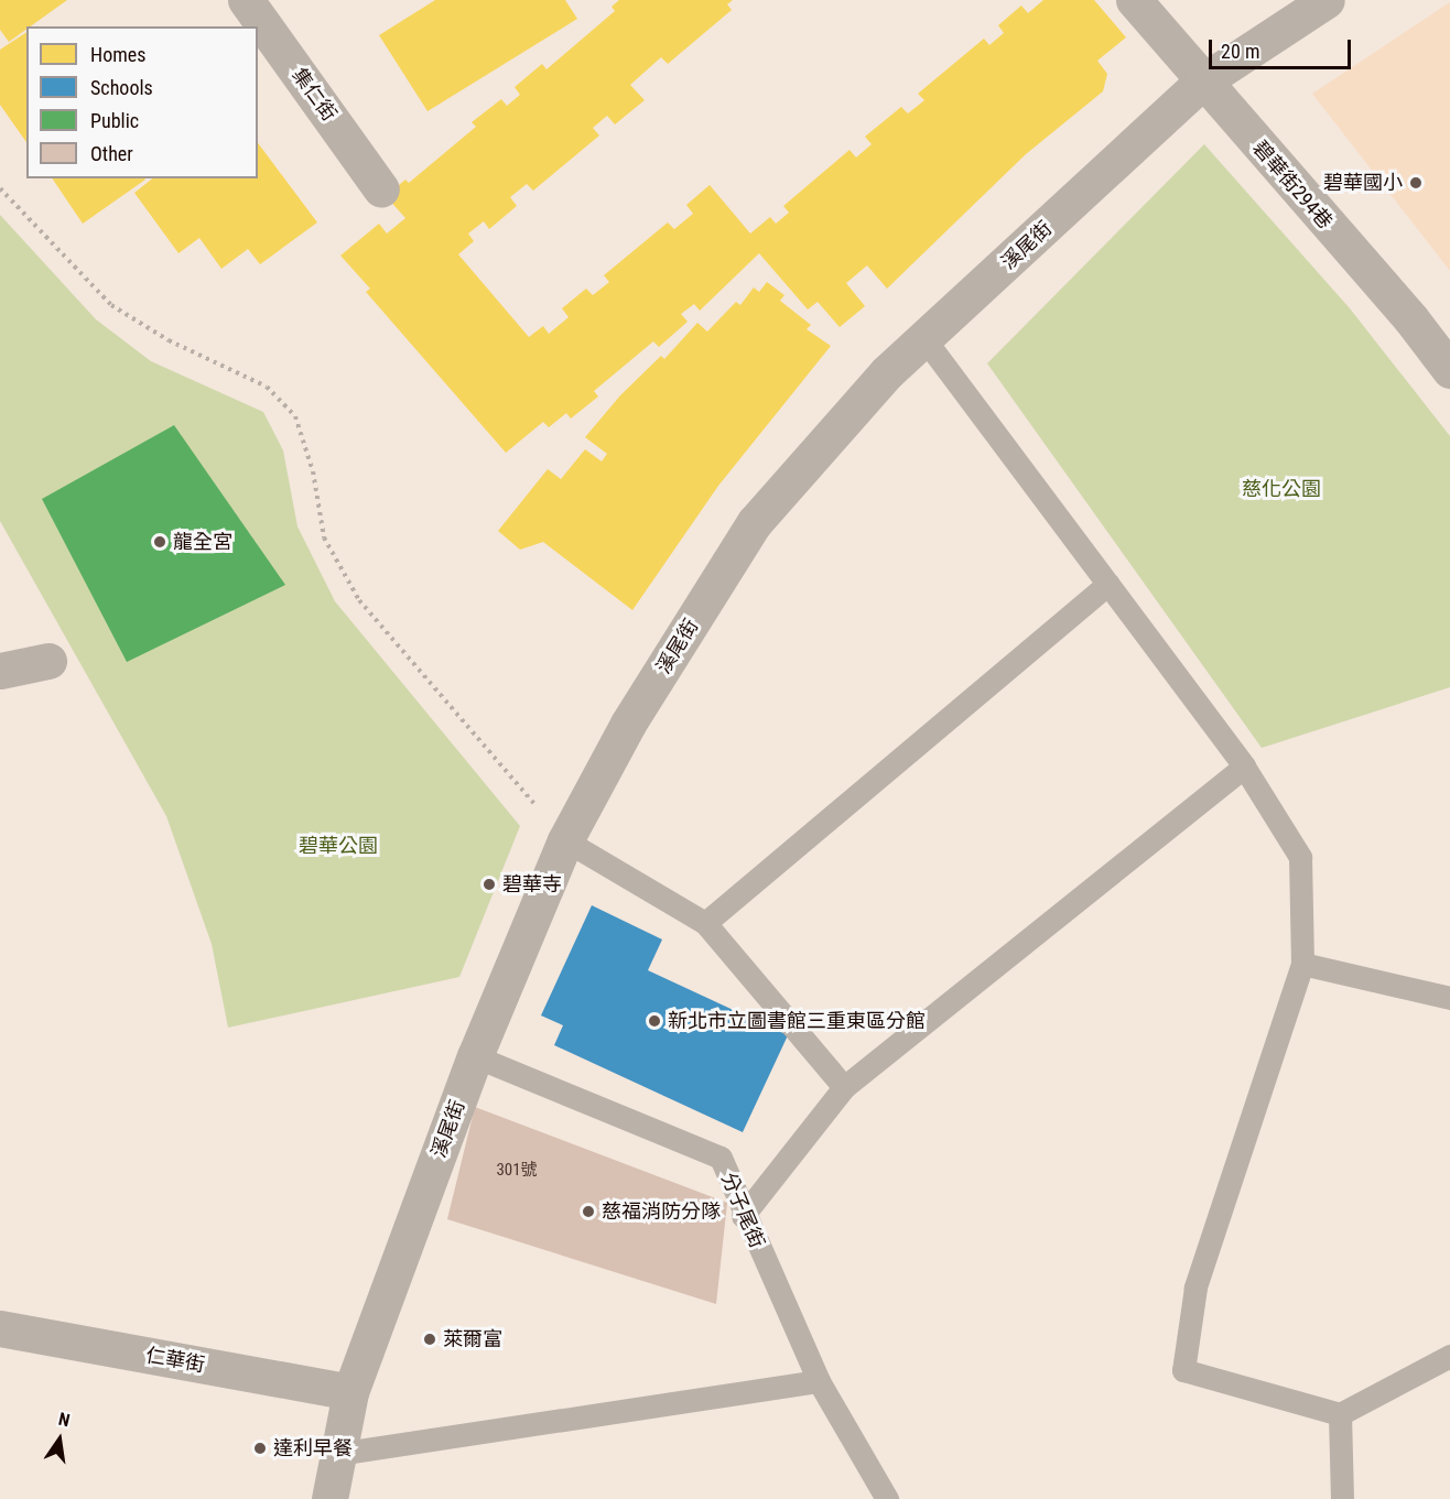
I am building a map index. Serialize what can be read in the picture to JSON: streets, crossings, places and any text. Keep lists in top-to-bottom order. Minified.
{"streets":{"street":["集仁街","碧華街294巷","溪尾街","仁華街"],"lane":["分子尾街"]},"crossings":[["碧華街294巷","溪尾街"],["溪尾街","分子尾街"],["溪尾街","仁華街"]],"parks":["慈化公園","碧華公園"],"places":["碧華國小","龍全宮","碧華寺","新北市立圖書館三重東區分館","慈福消防分隊","萊爾富","達利早餐"],"house_numbers":["301號"],"legend":["Homes","Schools","Public","Other"],"scale_bar":"20 m","north":"top"}
